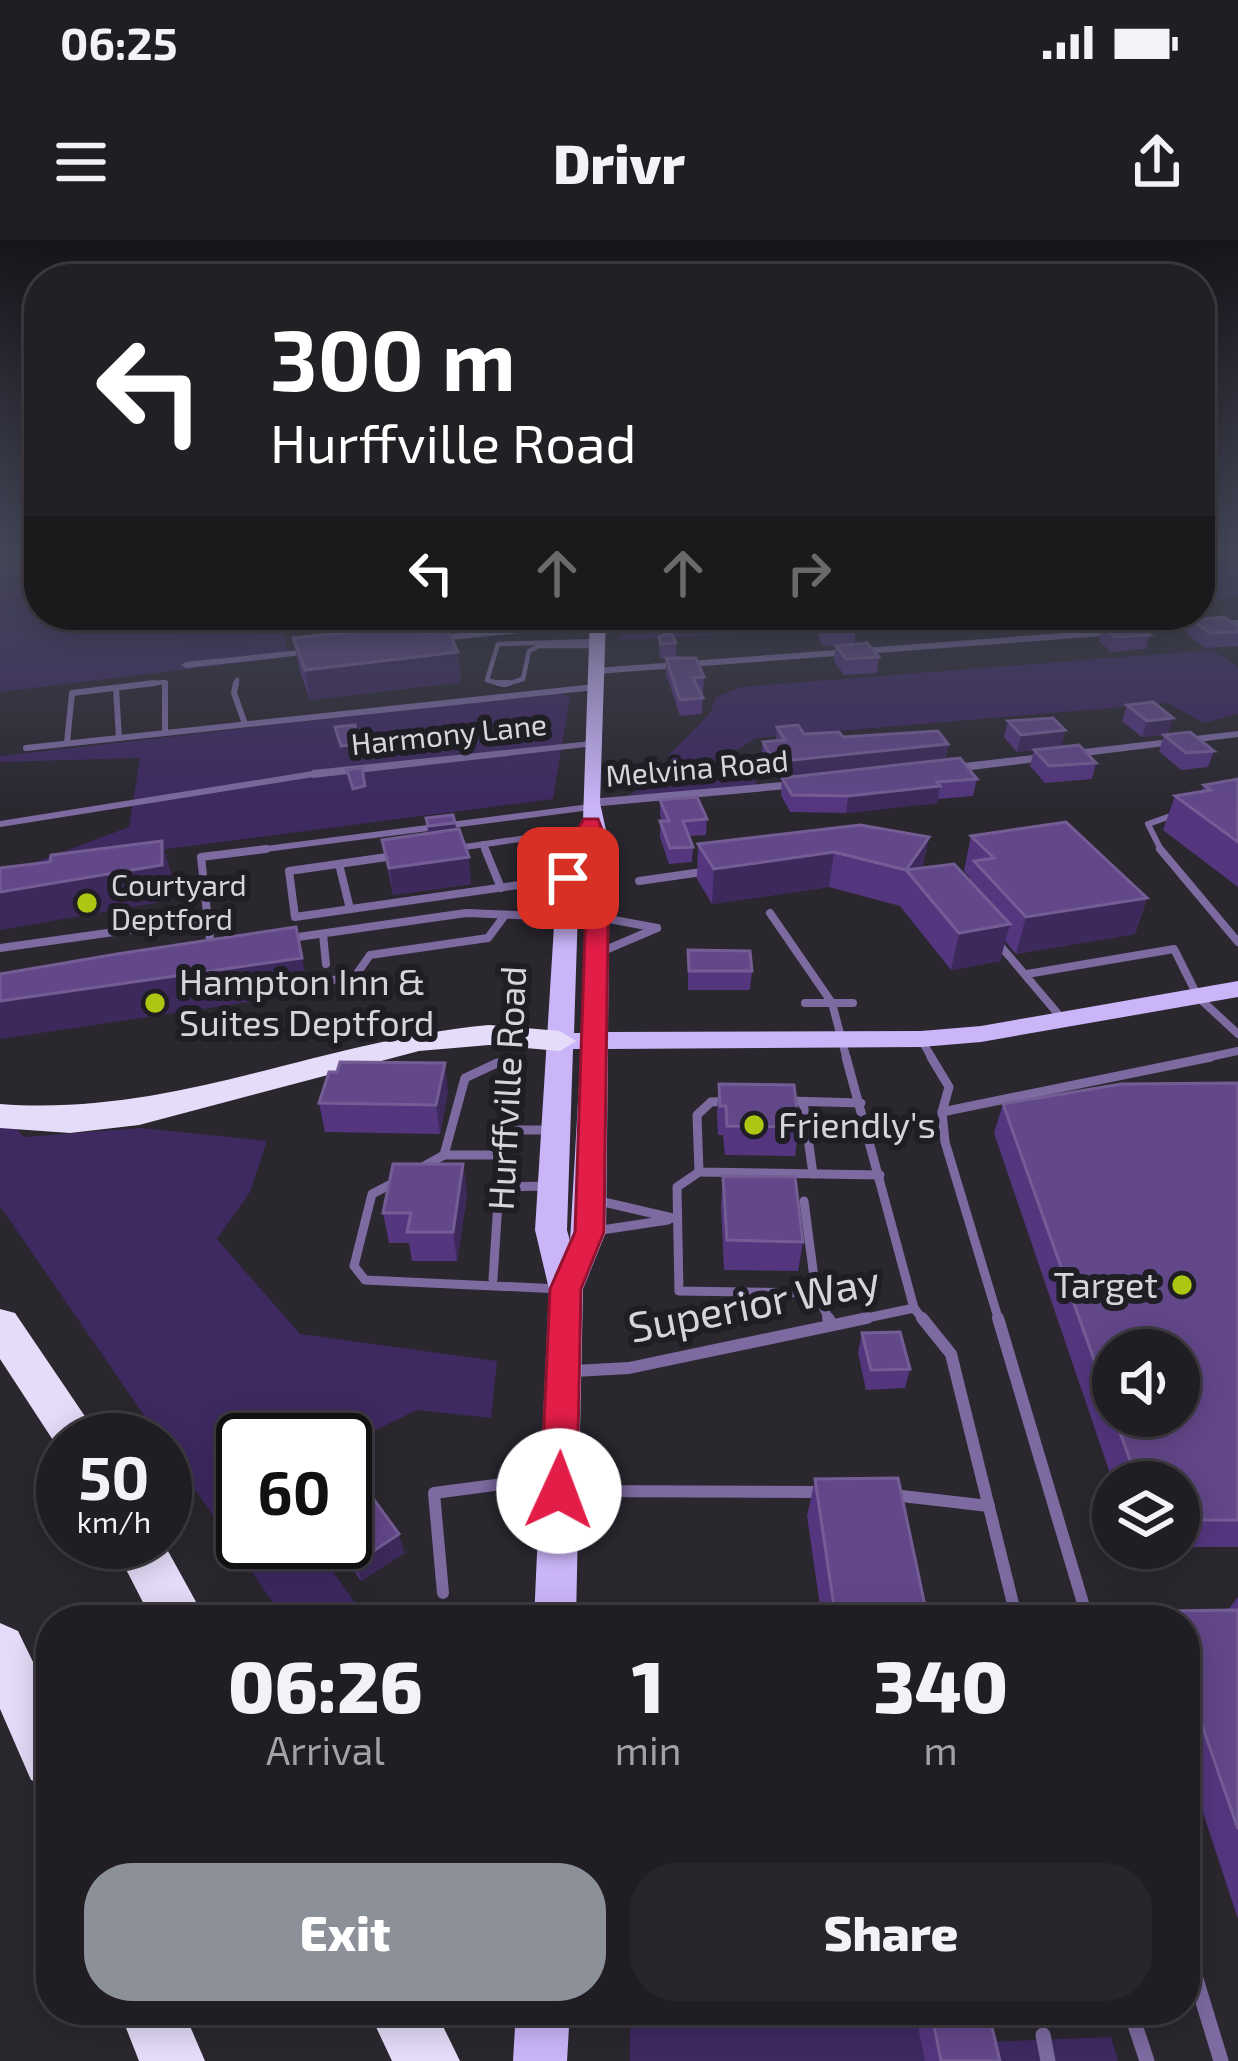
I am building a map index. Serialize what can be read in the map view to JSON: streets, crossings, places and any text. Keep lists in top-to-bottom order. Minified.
{"streets":{"main road":["Hurffville Road"],"street":["Harmony Lane","Melvina Road"],"lane":["Superior Way"]},"crossings":[["Harmony Lane","Hurffville Road"],["Melvina Road","Hurffville Road"],["Hurffville Road","Superior Way"]],"places":["Courtyard Deptford","Hampton Inn & Suites Deptford","Friendly's","Target"],"page":{"status":"06:25","header":"Drivr","turn":["300 m","Hurffville Road"],"speed":"50 km/h","limit":"60","eta":["06:26","Arrival","1","min","340","m"],"buttons":["Exit","Share"]}}
